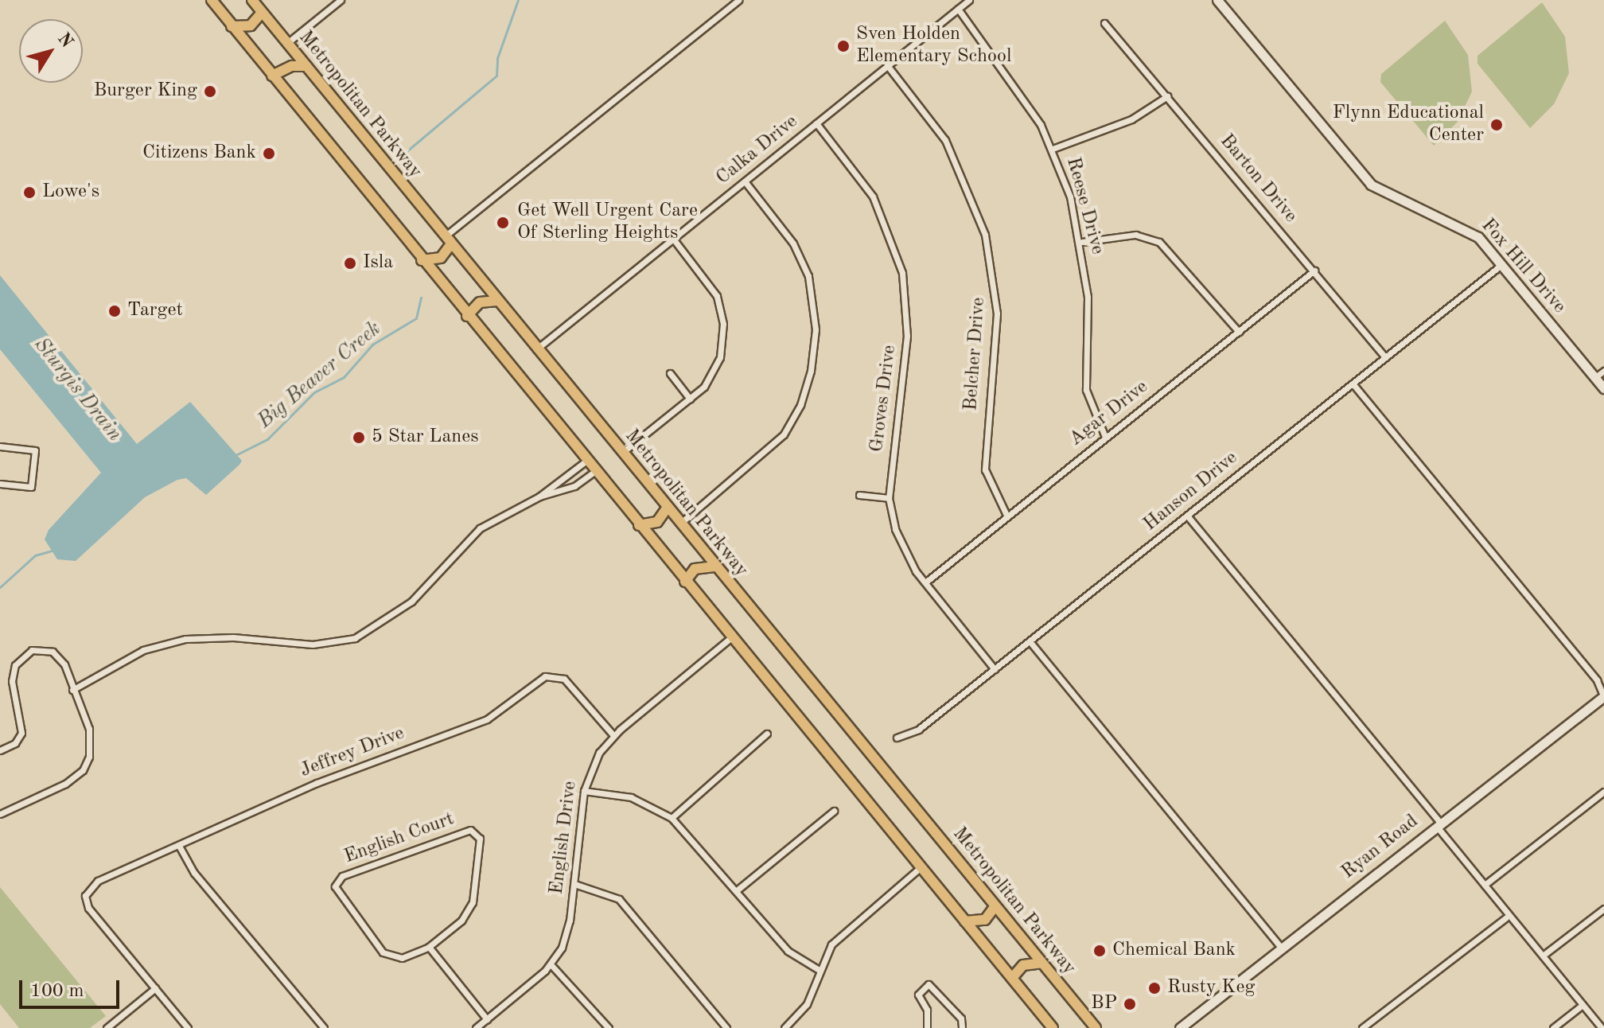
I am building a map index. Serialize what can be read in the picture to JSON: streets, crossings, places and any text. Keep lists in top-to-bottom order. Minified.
{"streets":{"main road":["Metropolitan Parkway"],"street":["Calka Drive","Barton Drive","Reese Drive","Fox Hill Drive","Belcher Drive","Groves Drive","Agar Drive","Hanson Drive","Jeffrey Drive","English Drive","English Court","Ryan Road"]},"crossings":[["Metropolitan Parkway","Calka Drive"],["Calka Drive","Reese Drive"],["Calka Drive","Belcher Drive"],["Calka Drive","Groves Drive"],["Barton Drive","Agar Drive"],["Barton Drive","Hanson Drive"],["Reese Drive","Agar Drive"],["Fox Hill Drive","Hanson Drive"],["Belcher Drive","Agar Drive"],["Groves Drive","Agar Drive"],["Groves Drive","Hanson Drive"],["Jeffrey Drive","English Drive"]],"water":["Big Beaver Creek","Sturgis Drain"],"places":["Sven Holden Elementary School","Burger King","Flynn Educational Center","Citizens Bank","Lowe's","Get Well Urgent Care Of Sterling Heights","Isla","Target","5 Star Lanes","Chemical Bank","Rusty Keg","BP"],"scale_bar":"100 m","north":"top right"}
